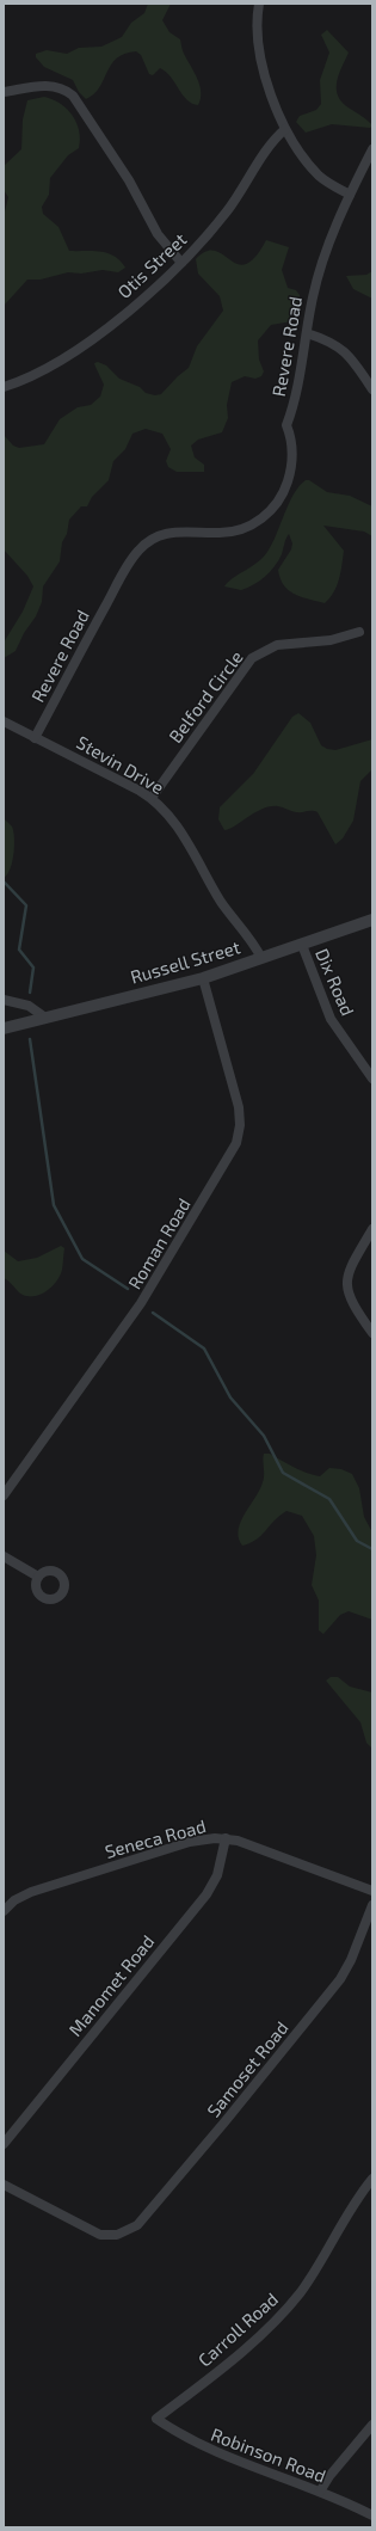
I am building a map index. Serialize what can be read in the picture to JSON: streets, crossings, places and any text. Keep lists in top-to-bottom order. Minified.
{"streets":{"street":["Otis Street","Revere Road","Belford Circle","Stevin Drive","Russell Street","Dix Road","Roman Road","Seneca Road","Manomet Road","Samoset Road","Carroll Road","Robinson Road"]},"crossings":[["Revere Road","Stevin Drive"],["Belford Circle","Stevin Drive"],["Stevin Drive","Russell Street"],["Russell Street","Dix Road"],["Russell Street","Roman Road"],["Seneca Road","Manomet Road"],["Carroll Road","Robinson Road"]]}
